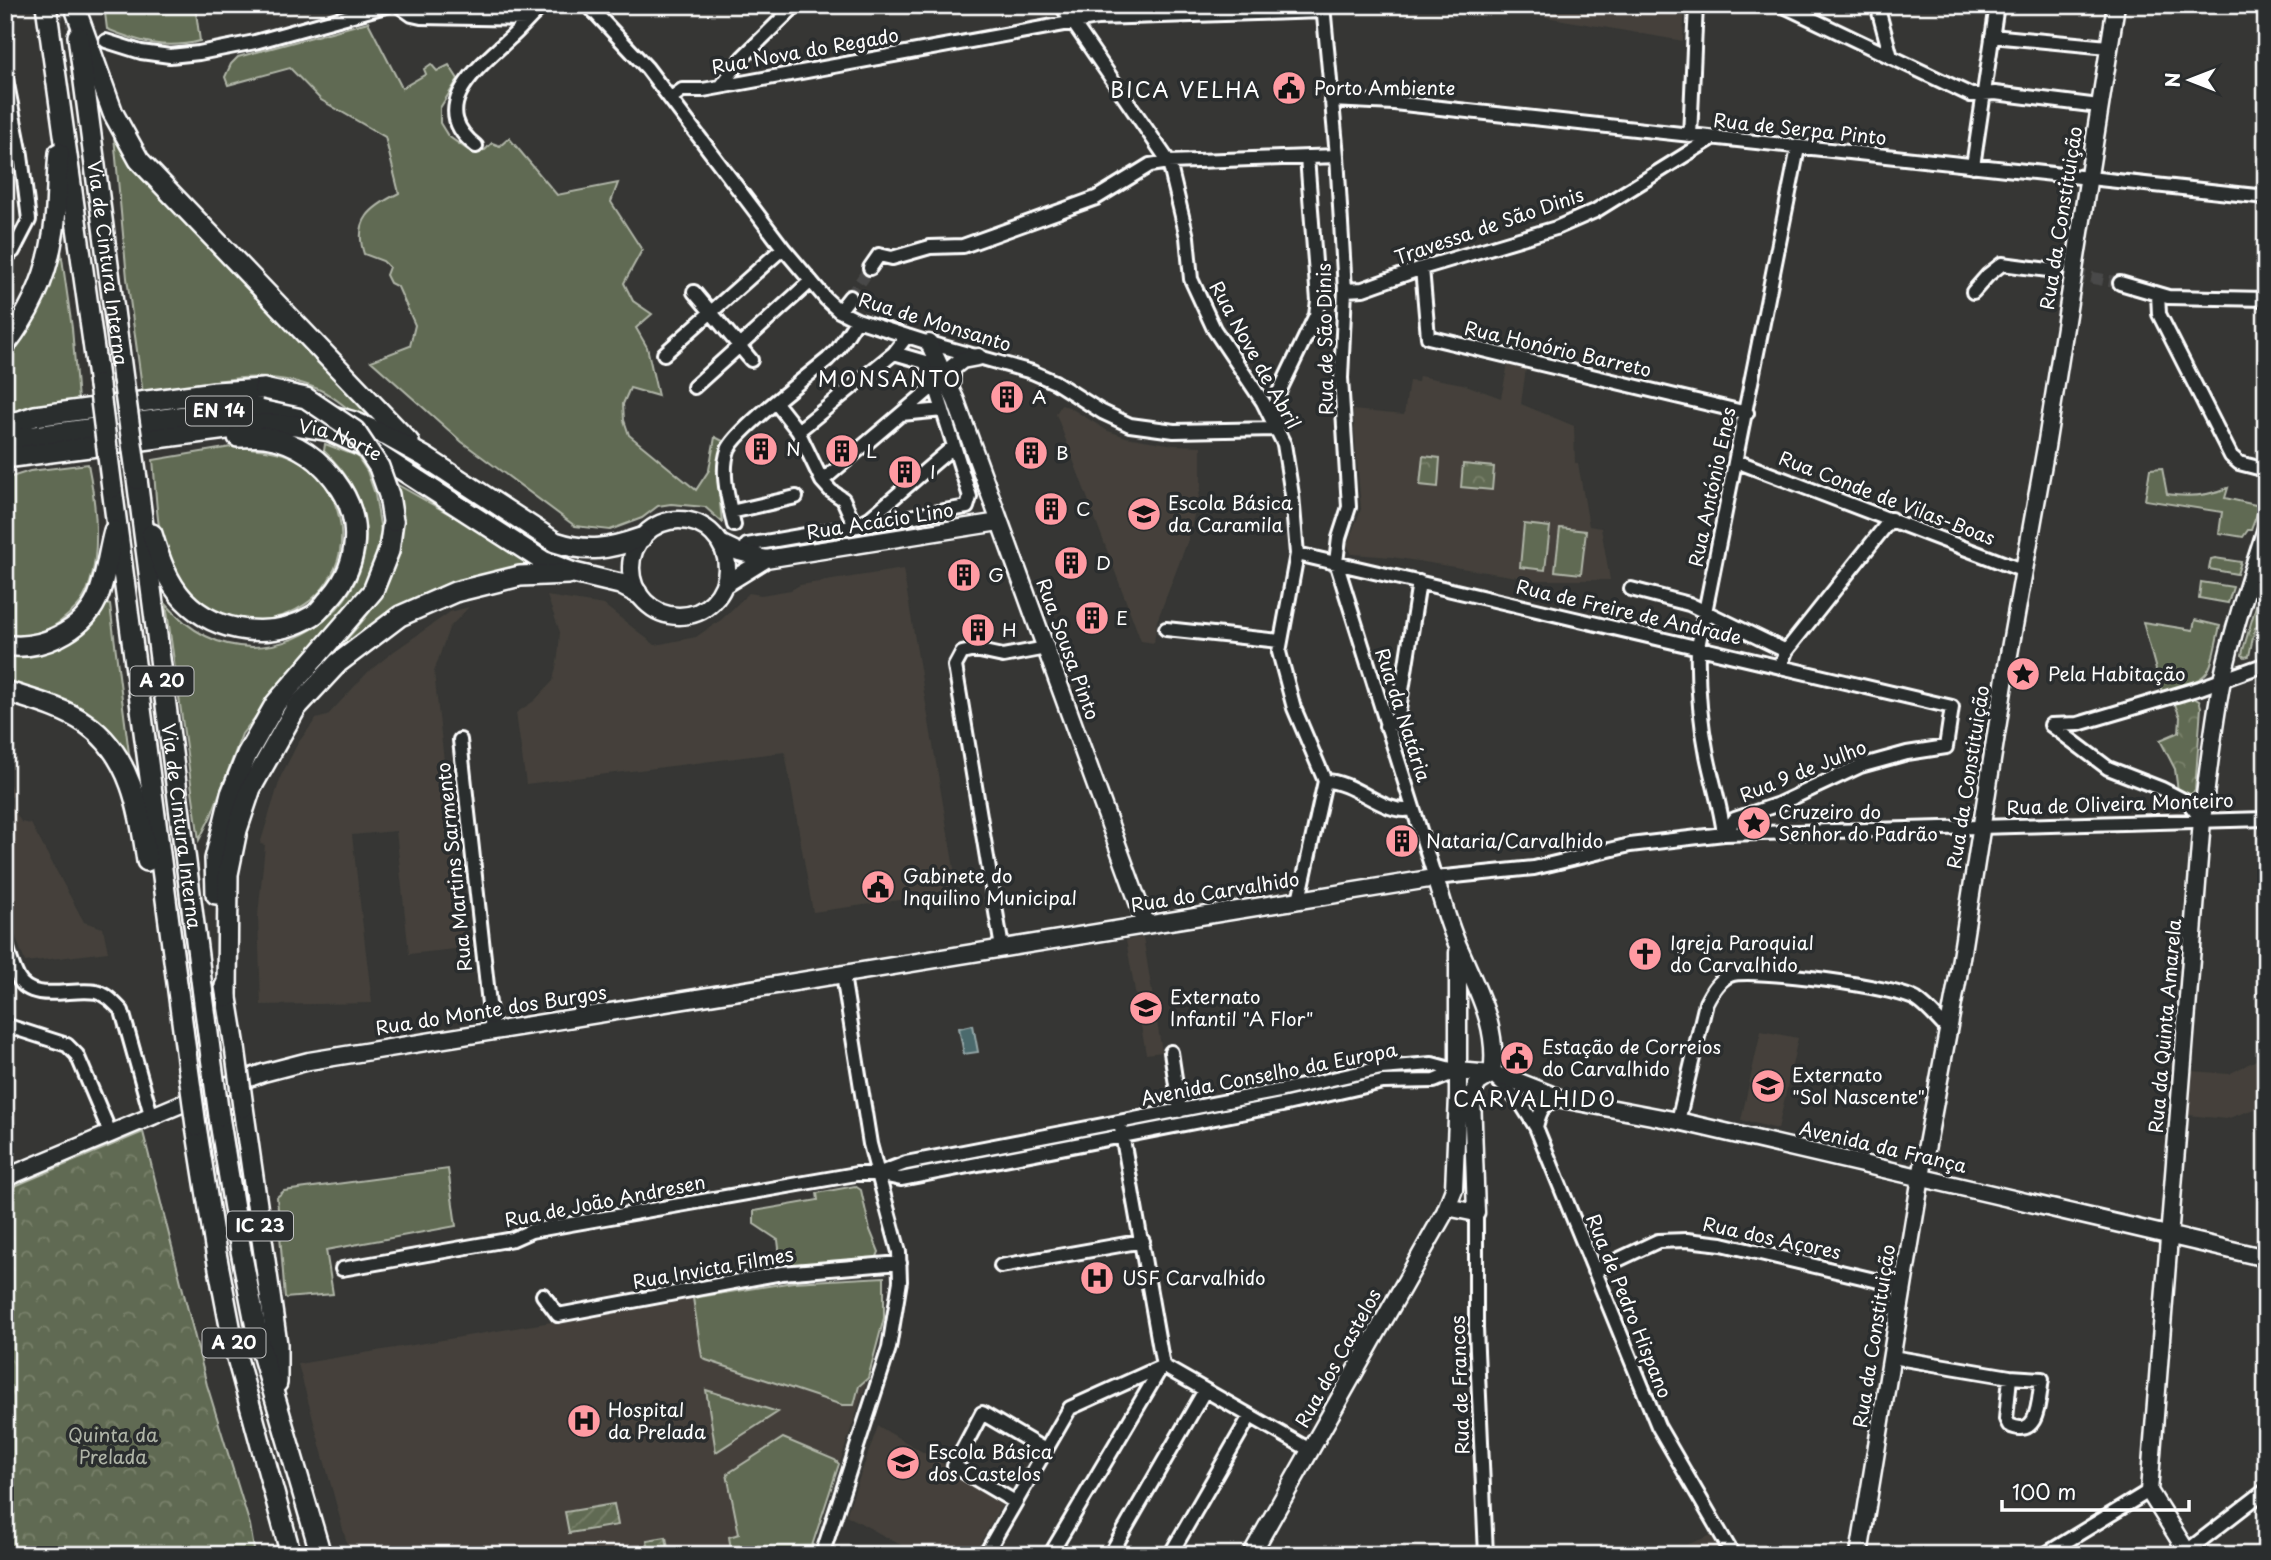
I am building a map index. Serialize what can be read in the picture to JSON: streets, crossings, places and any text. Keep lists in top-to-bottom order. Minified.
{"streets":{"highway":["Via de Cintura Interna","EN 14","Via Norte","A 20","IC 23"],"main road":["Rua da Constituição","Rua Acácio Lino","Rua Sousa Pinto","Rua do Carvalhido","Rua do Monte dos Burgos","Rua da Quinta Amarela","Avenida da França","Rua dos Castelos"],"street":["Rua Nova do Regado","Rua de Serpa Pinto","Travessa de São Dinis","Rua de Monsanto","Rua de São Dinis","Rua Honório Barreto","Rua Nove de Abril","Rua António Enes","Rua Conde de Vilas-Boas","Rua de Freire de Andrade","Rua da Natária","Rua 9 de Julho","Rua de Oliveira Monteiro","Rua Martins Sarmento","Avenida Conselho da Europa","Rua de João Andresen","Rua dos Açores","Rua Invicta Filmes","Rua de Pedro Hispano","Rua de Francos"]},"crossings":[["Rua Nova do Regado","Rua de Monsanto"],["Rua Nova do Regado","Rua de São Dinis"],["Rua Nova do Regado","Rua Nove de Abril"],["Rua de Serpa Pinto","Rua da Constituição"],["Rua de Serpa Pinto","Travessa de São Dinis"],["Rua de Serpa Pinto","Rua de São Dinis"],["Rua de Serpa Pinto","Rua António Enes"],["Rua da Constituição","Rua Conde de Vilas-Boas"],["Rua da Constituição","Rua de Oliveira Monteiro"],["Rua da Constituição","Avenida da França"],["Rua da Constituição","Rua dos Açores"],["Travessa de São Dinis","Rua de São Dinis"],["Travessa de São Dinis","Rua Honório Barreto"],["Via de Cintura Interna","IC 23"],["Rua de Monsanto","Rua de São Dinis"],["Rua de Monsanto","Rua Nove de Abril"],["Rua de Monsanto","Rua Sousa Pinto"],["Rua de São Dinis","Rua Nove de Abril"],["Rua de São Dinis","Rua de Freire de Andrade"],["Rua de São Dinis","Rua da Natária"],["Rua Honório Barreto","Rua António Enes"],["Rua Nove de Abril","Rua de Freire de Andrade"],["Via Norte","Rua Acácio Lino"],["Rua António Enes","Rua Conde de Vilas-Boas"],["Rua António Enes","Rua de Freire de Andrade"],["Rua António Enes","Rua 9 de Julho"],["Rua António Enes","Rua de Oliveira Monteiro"],["Rua Acácio Lino","Rua Sousa Pinto"],["Rua de Freire de Andrade","Rua da Natária"],["Rua de Freire de Andrade","Rua 9 de Julho"],["Rua Sousa Pinto","Rua do Carvalhido"],["Rua da Natária","Rua de Oliveira Monteiro"],["Rua da Natária","Rua do Carvalhido"],["Rua 9 de Julho","Rua de Oliveira Monteiro"],["Rua de Oliveira Monteiro","Rua do Carvalhido"],["Rua de Oliveira Monteiro","Rua da Quinta Amarela"],["Rua Martins Sarmento","Rua do Monte dos Burgos"],["Rua do Carvalhido","Rua do Monte dos Burgos"],["Rua da Quinta Amarela","Avenida da França"],["Avenida Conselho da Europa","Avenida da França"],["Avenida Conselho da Europa","Rua de João Andresen"],["Avenida Conselho da Europa","Rua dos Castelos"],["Avenida da França","Rua de Pedro Hispano"],["Avenida da França","Rua dos Castelos"],["Rua dos Açores","Rua de Pedro Hispano"]],"districts":["BICA VELHA","MONSANTO","CARVALHIDO"],"parks":["Quinta da Prelada"],"places":{"public building":["Porto Ambiente","Gabinete do Inquilino Municipal","Estação de Correios do Carvalhido"],"building":["A","N","L","B","I","C","D","G","E","H","Nataria/Carvalhido"],"school or university":["Escola Básica da Caramila","Externato Infantil \"A Flor\"","Externato \"Sol Nascente\"","Escola Básica dos Castelos"],"place":["Pela Habitação","Cruzeiro do Senhor do Padrão"],"church":["Igreja Paroquial do Carvalhido"],"hospital":["USF Carvalhido","Hospital da Prelada"]},"scale_bar":"100 m","north":"left"}
